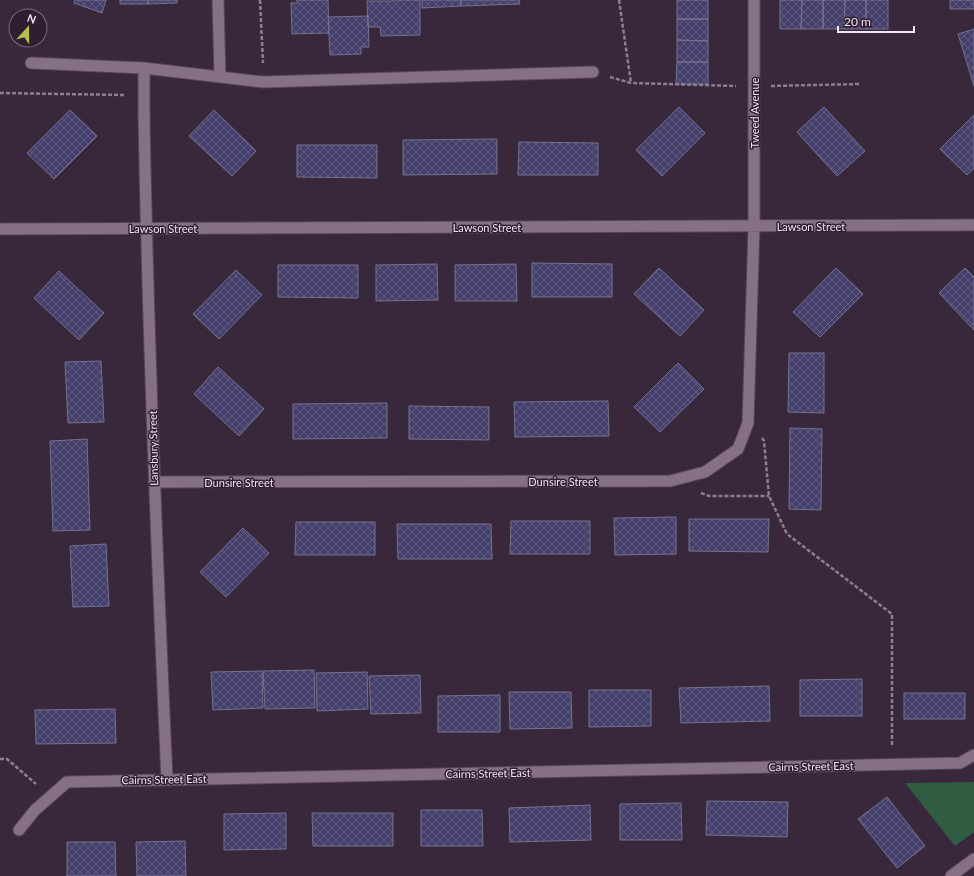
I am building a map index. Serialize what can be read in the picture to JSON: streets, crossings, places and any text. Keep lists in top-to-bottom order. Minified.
{"streets":{"street":["Tweed Avenue","Lawson Street","Lansbury Street","Dunsire Street","Cairns Street East"]},"crossings":[["Tweed Avenue","Lawson Street"],["Tweed Avenue","Dunsire Street"],["Lawson Street","Lansbury Street"],["Lawson Street","Dunsire Street"],["Lansbury Street","Dunsire Street"],["Lansbury Street","Cairns Street East"]],"scale_bar":"20 m","north":"top"}
